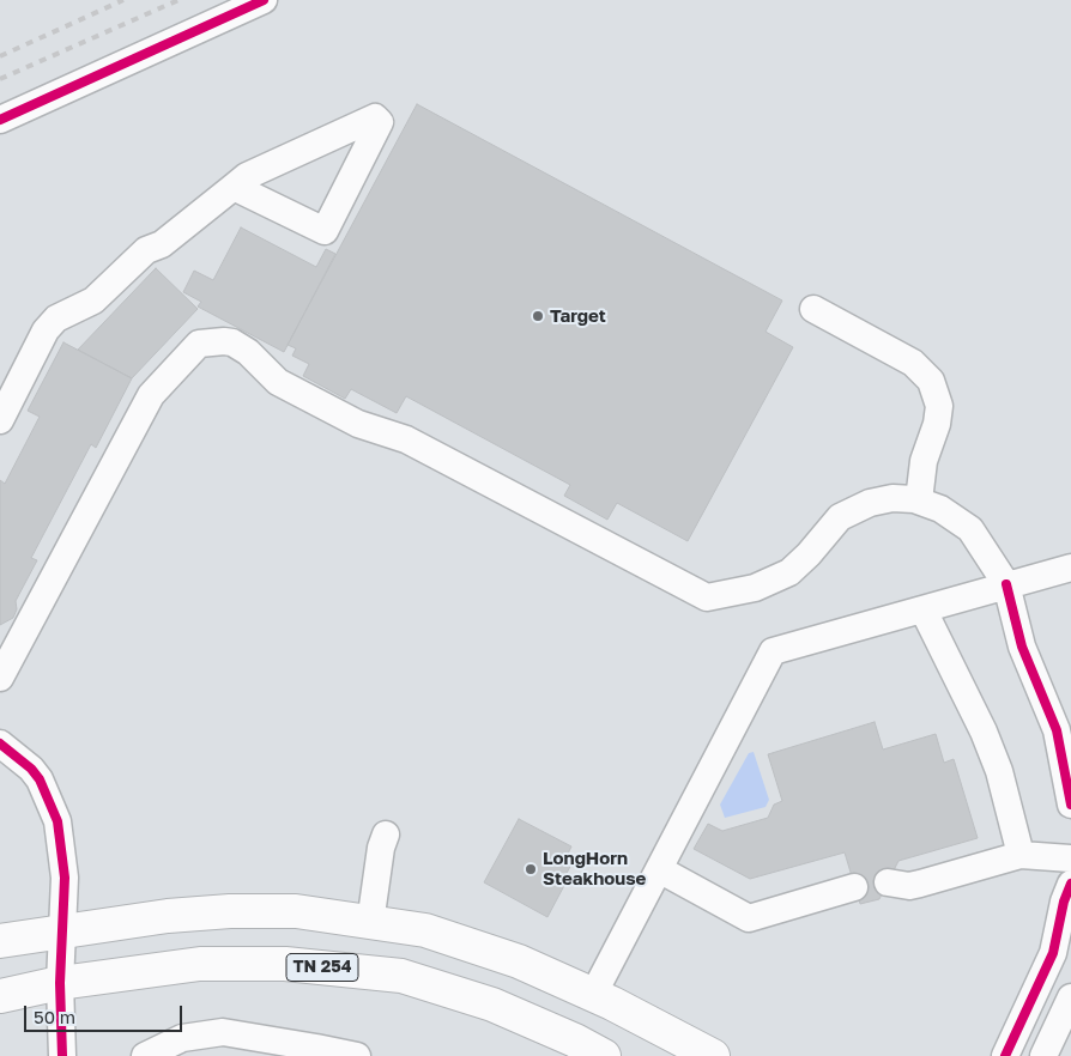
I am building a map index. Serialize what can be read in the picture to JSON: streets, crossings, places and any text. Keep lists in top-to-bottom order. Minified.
{"streets":{"main road":["TN 254"]},"places":["Target","LongHorn Steakhouse"],"scale_bar":"50 m"}
